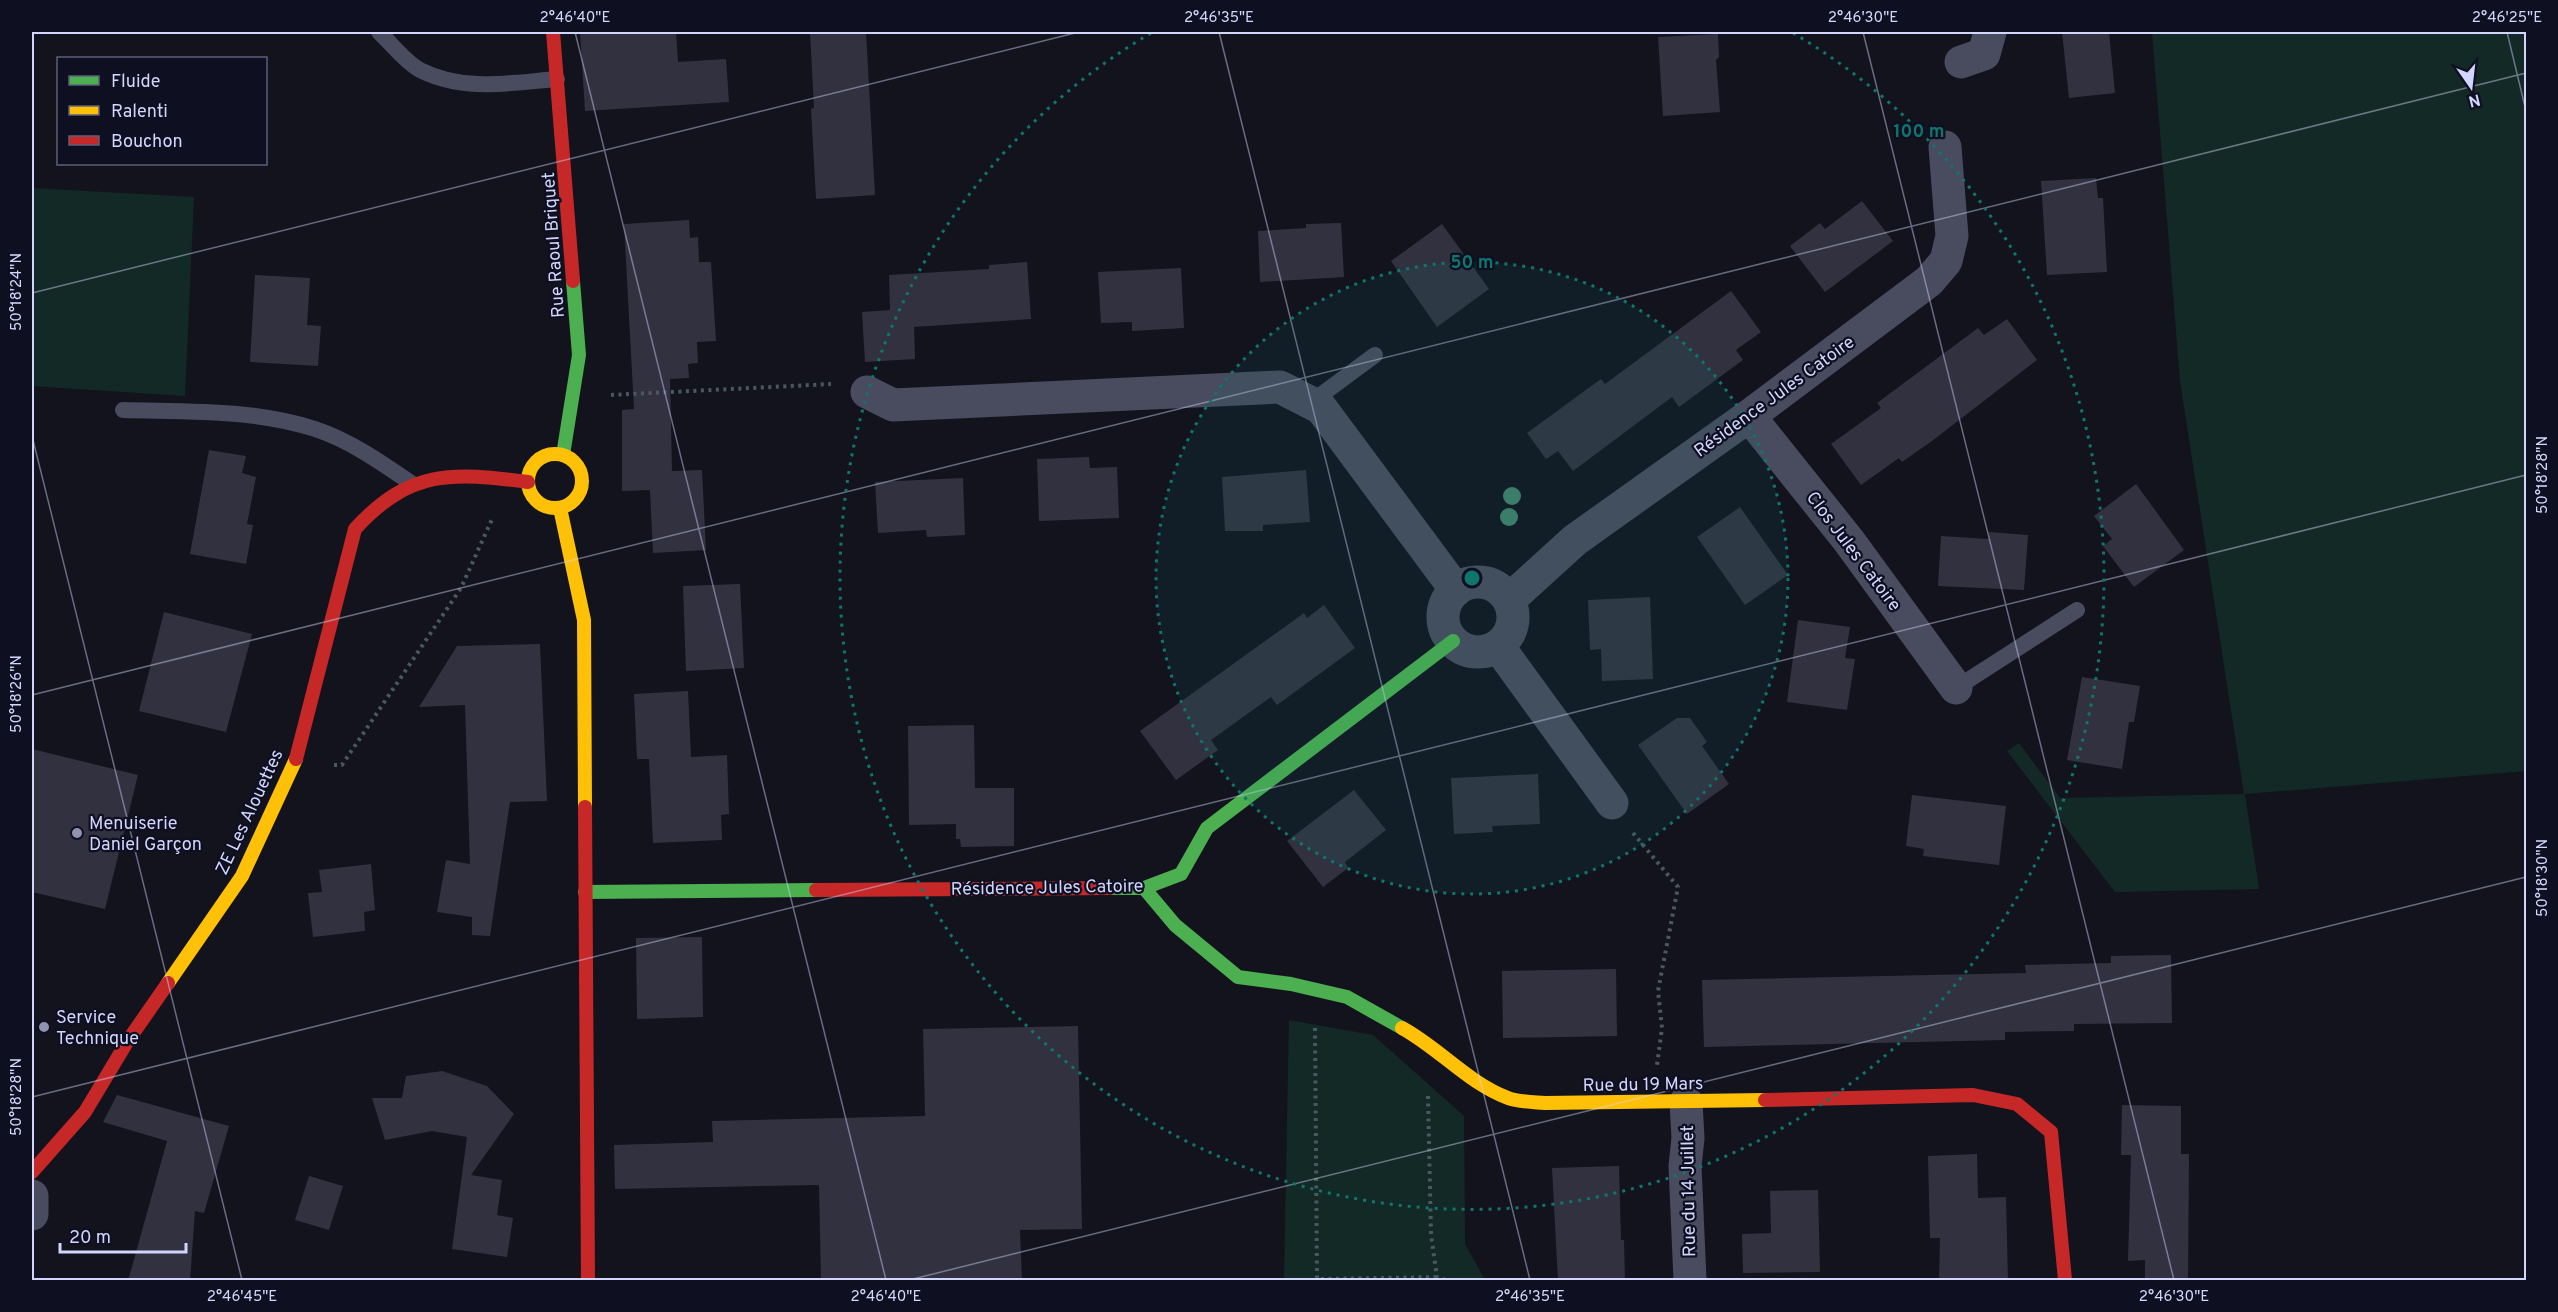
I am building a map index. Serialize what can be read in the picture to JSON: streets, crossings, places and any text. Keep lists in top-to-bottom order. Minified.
{"streets":{"street":["Rue Raoul Briquet","Résidence Jules Catoire","Clos Jules Catoire","ZE Les Alouettes","Rue du 19 Mars","Rue du 14 Juillet"]},"crossings":[["Rue Raoul Briquet","ZE Les Alouettes"],["Résidence Jules Catoire","Clos Jules Catoire"],["Résidence Jules Catoire","Rue du 19 Mars"],["Rue du 19 Mars","Rue du 14 Juillet"]],"places":["Menuiserie Daniel Garçon","Service Technique"],"legend":["Fluide","Ralenti","Bouchon"],"scale_bar":"20 m","north":"bottom","coordinates":["2°46'40\"E","2°46'35\"E","2°46'30\"E","2°46'25\"E","50°18'24\"N","50°18'28\"N","50°18'26\"N","50°18'30\"N","2°46'45\"E"],"rings":["100 m","50 m"]}
